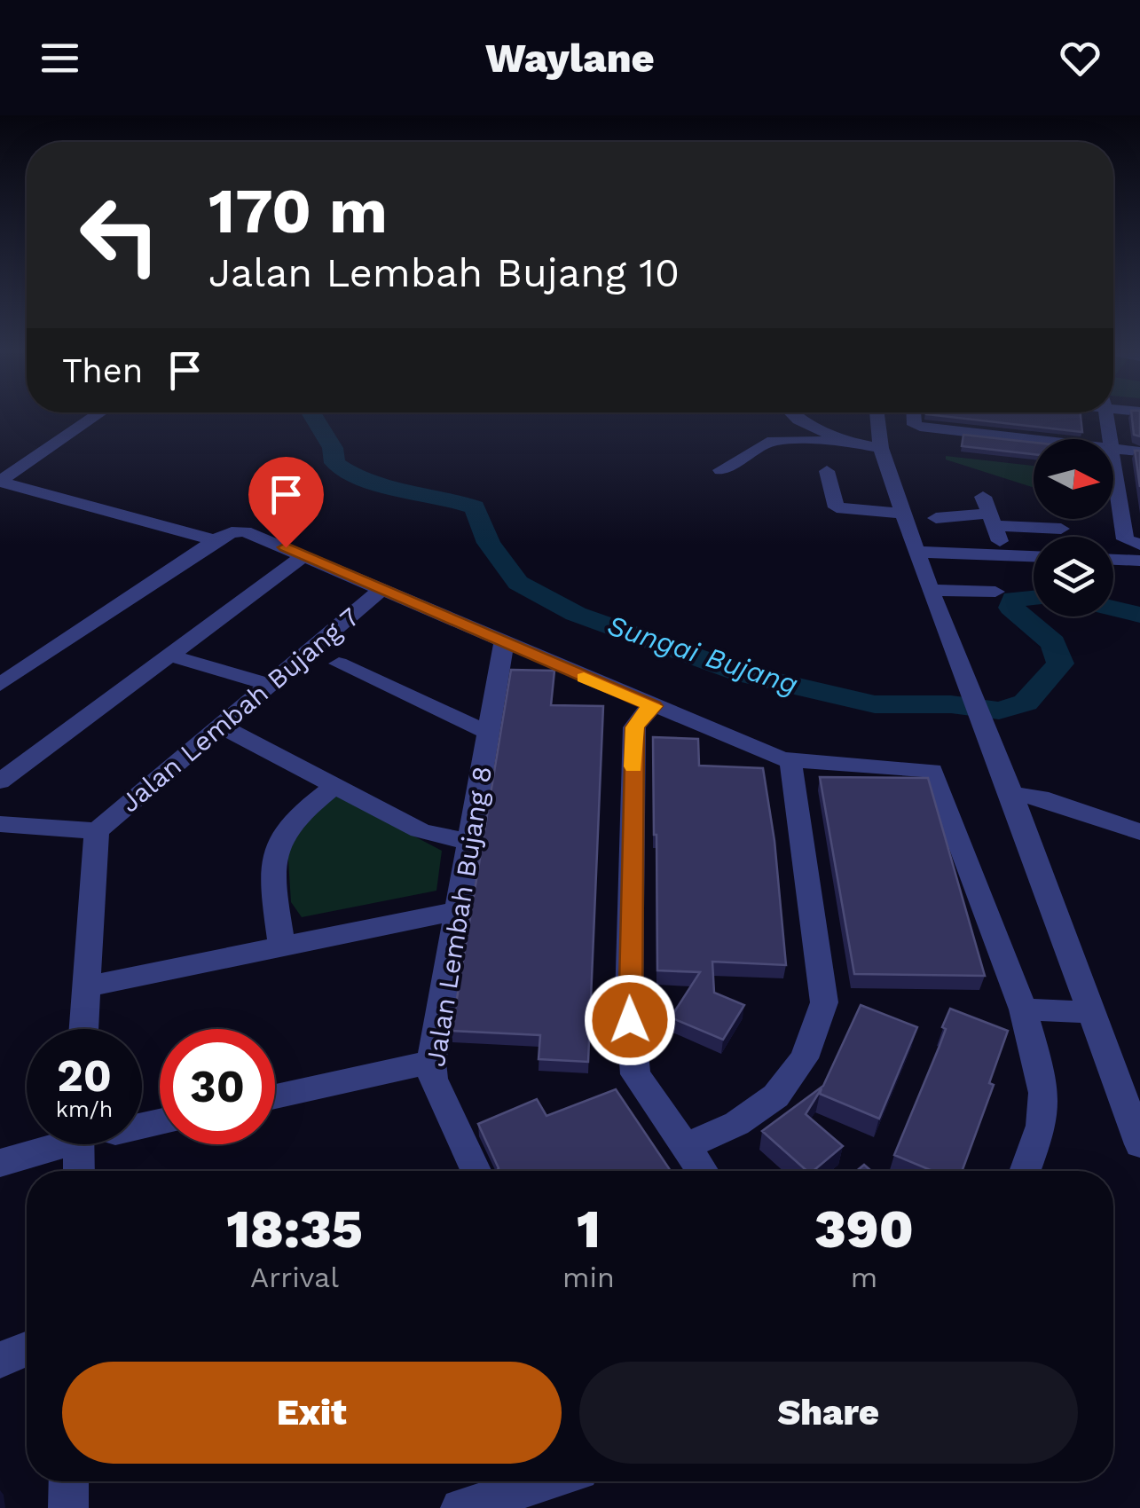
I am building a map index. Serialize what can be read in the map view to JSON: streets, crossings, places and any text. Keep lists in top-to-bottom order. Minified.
{"streets":{"street":["Jalan Lembah Bujang 7","Jalan Lembah Bujang 8"]},"water":["Sungai Bujang"],"north":"right","page":{"header":"Waylane","turn":["170 m","Jalan Lembah Bujang 10"],"then":"Then","speed":"20 km/h","limit":"30","eta":["18:35","Arrival","1","min","390","m"],"buttons":["Exit","Share"]}}
